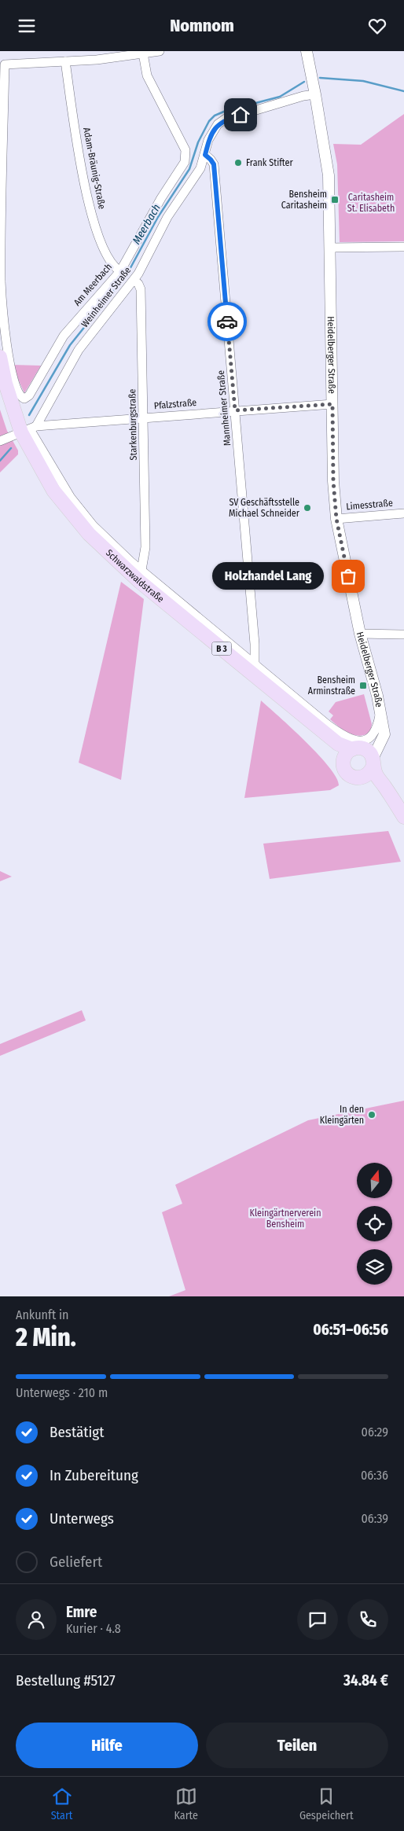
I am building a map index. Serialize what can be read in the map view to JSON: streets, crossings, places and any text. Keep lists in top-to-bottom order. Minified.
{"streets":{"main road":["Heidelberger Straße","Schwarzwaldstraße","B 3"],"street":["Adam-Bräunig-Straße","Am Meerbach","Weinheimer Straße","Pfalzstraße","Mannheimer Straße","Starkenburgstraße","Limesstraße"]},"crossings":[["Adam-Bräunig-Straße","Am Meerbach"],["Weinheimer Straße","Heidelberger Straße"],["Weinheimer Straße","Pfalzstraße"],["Weinheimer Straße","Mannheimer Straße"],["Weinheimer Straße","Starkenburgstraße"],["Weinheimer Straße","Schwarzwaldstraße"],["Heidelberger Straße","Pfalzstraße"],["Heidelberger Straße","Limesstraße"],["Heidelberger Straße","Schwarzwaldstraße"],["Heidelberger Straße","B 3"],["Pfalzstraße","Mannheimer Straße"],["Pfalzstraße","Starkenburgstraße"],["Pfalzstraße","Schwarzwaldstraße"],["Mannheimer Straße","Schwarzwaldstraße"],["Starkenburgstraße","Schwarzwaldstraße"],["Schwarzwaldstraße","B 3"]],"water":["Meerbach"],"parks":["Caritasheim St. Elisabeth","Kleingärtnerverein Bensheim"],"places":{"other":["Frank Stifter","SV Geschäftsstelle Michael Schneider","Holzhandel Lang","In den Kleingärten"],"transit":["Bensheim Caritasheim","Bensheim Arminstraße"]},"north":"top","page":{"header":"Nomnom","bubble":"Holzhandel Lang","heading":["2 Min.","Ankunft in","06:51–06:56"],"panel":["Emre","Kurier · 4.8","Bestellung #5127","34.84 €"],"bar":"Unterwegs · 210 m","list":[["Bestätigt","06:29"],["In Zubereitung","06:36"],["Unterwegs","06:39"],"Geliefert"],"buttons":["Hilfe","Teilen"],"tabs":["Start","Karte","Gespeichert"]}}
